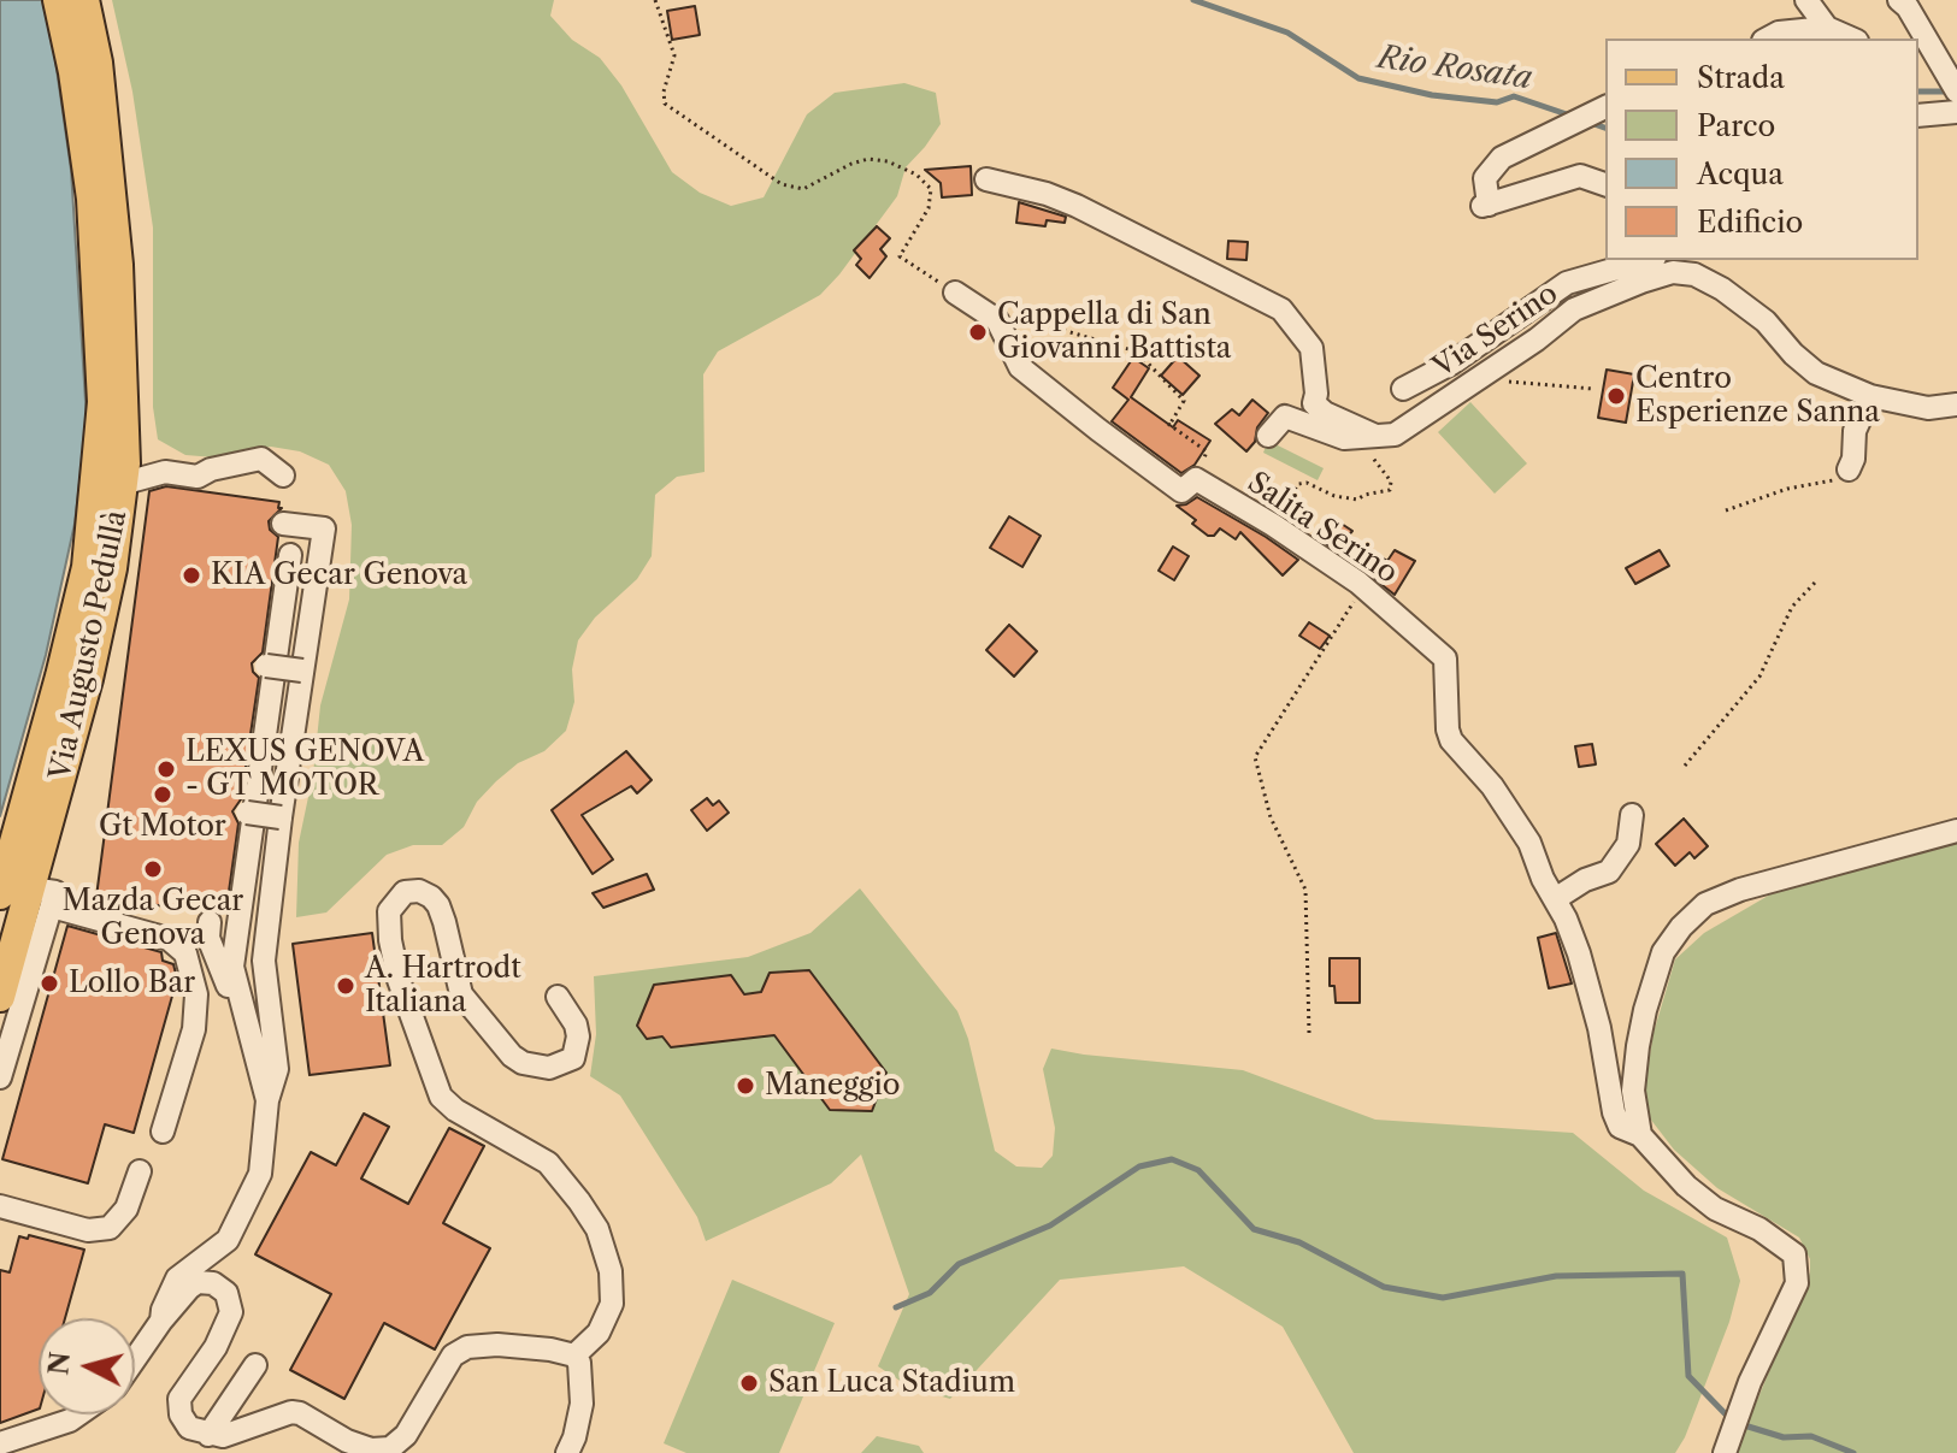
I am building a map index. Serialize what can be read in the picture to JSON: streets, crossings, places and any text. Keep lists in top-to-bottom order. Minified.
{"streets":{"main road":["Via Augusto Pedullà"],"street":["Via Serino","Salita Serino"]},"water":["Rio Rosata"],"places":["Cappella di San Giovanni Battista","Centro Esperienze Sanna","KIA Gecar Genova","LEXUS GENOVA - GT MOTOR","Gt Motor","Mazda Gecar Genova","Lollo Bar","A. Hartrodt Italiana","Maneggio","San Luca Stadium"],"legend":["Strada","Parco","Acqua","Edificio"],"north":"left"}
